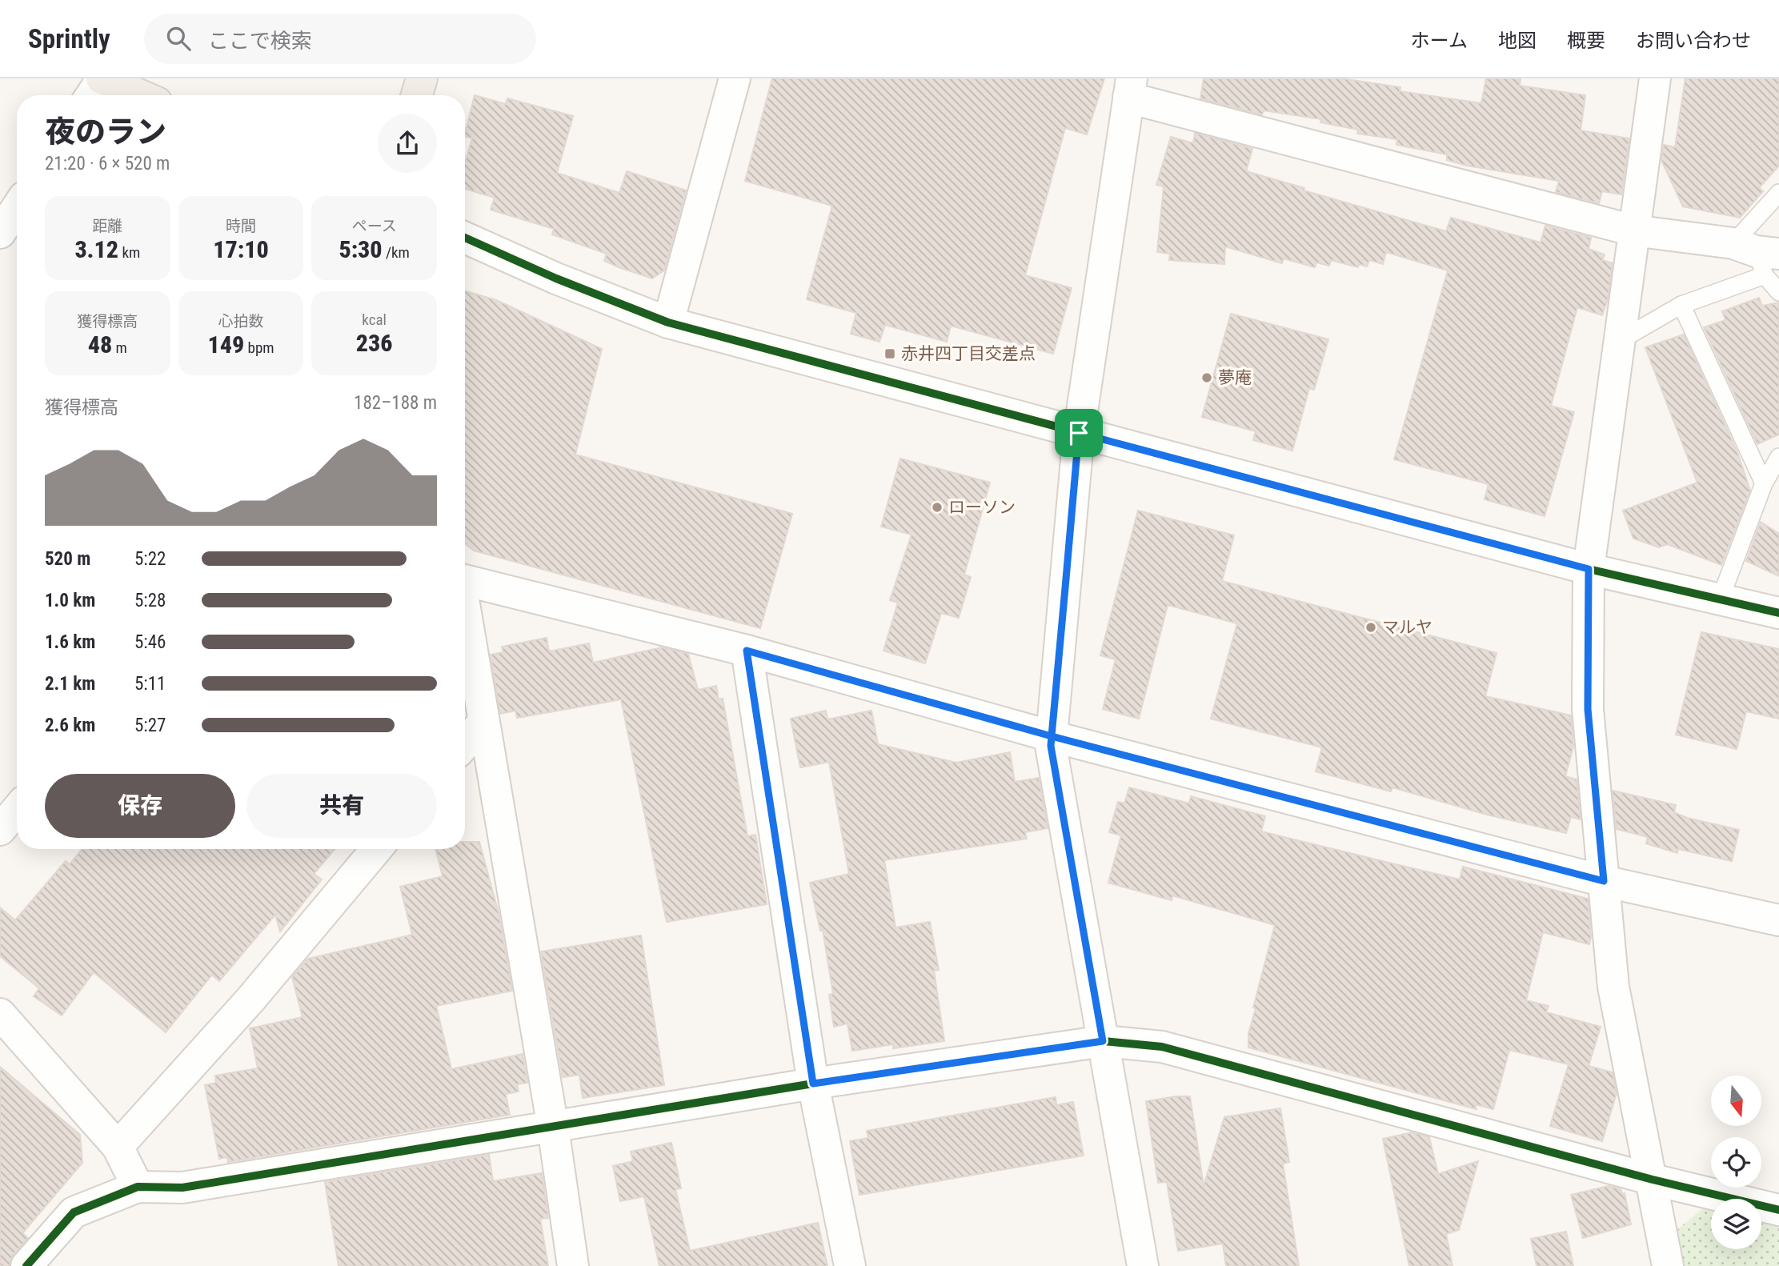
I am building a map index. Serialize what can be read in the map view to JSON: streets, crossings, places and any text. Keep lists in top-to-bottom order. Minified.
{"places":{"transit":["赤井四丁目交差点"],"other":["夢庵","ローソン","マルヤ"]},"north":"bottom","page":{"header":"Sprintly","search":"ここで検索","nav":["ホーム","地図","概要","お問い合わせ"],"heading":["夜のラン","21:20 · 6 × 520 m"],"stats":[["距離","3.12 km"],["時間","17:10"],["ペース","5:30 /km"],["獲得標高","48 m"],["心拍数","149 bpm"],["kcal","236"]],"chart":["獲得標高","182–188 m"],"list":[{"name":"520 m","note":"5:22"},{"name":"1.0 km","note":"5:28"},{"name":"1.6 km","note":"5:46"},{"name":"2.1 km","note":"5:11"},{"name":"2.6 km","note":"5:27"}],"buttons":["保存","共有"]}}
